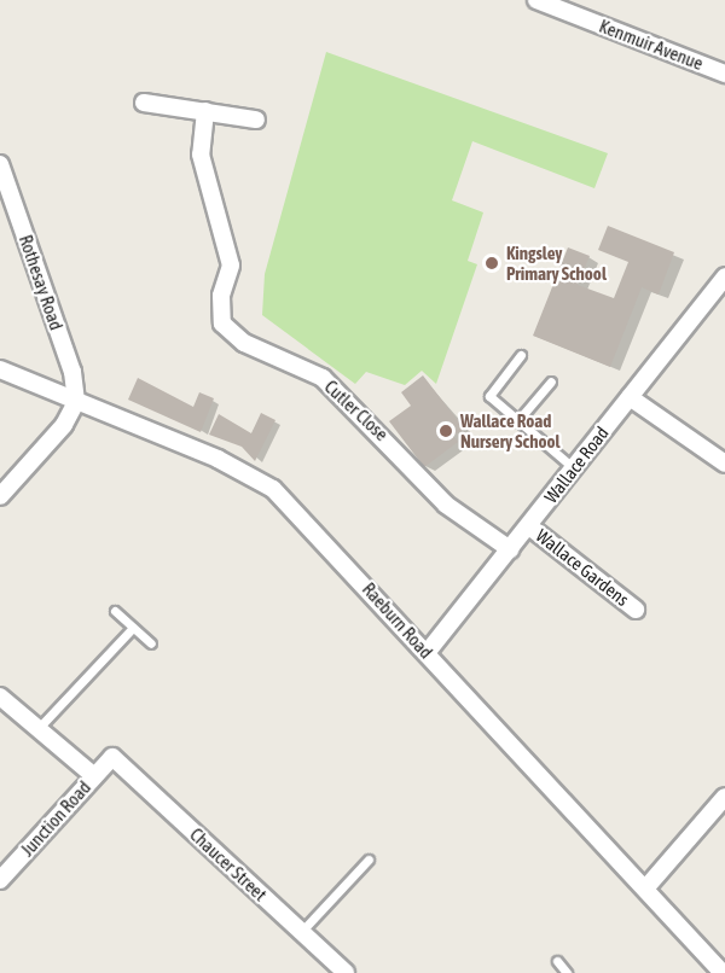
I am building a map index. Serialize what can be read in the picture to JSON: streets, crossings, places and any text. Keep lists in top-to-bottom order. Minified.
{"streets":{"street":["Kenmuir Avenue","Rothesay Road","Cutler Close","Wallace Road","Wallace Gardens","Raeburn Road","Junction Road","Chaucer Street"]},"crossings":[["Rothesay Road","Raeburn Road"],["Cutler Close","Wallace Road"],["Wallace Road","Wallace Gardens"],["Wallace Road","Raeburn Road"],["Junction Road","Chaucer Street"]],"places":["Kingsley Primary School","Wallace Road Nursery School"]}
